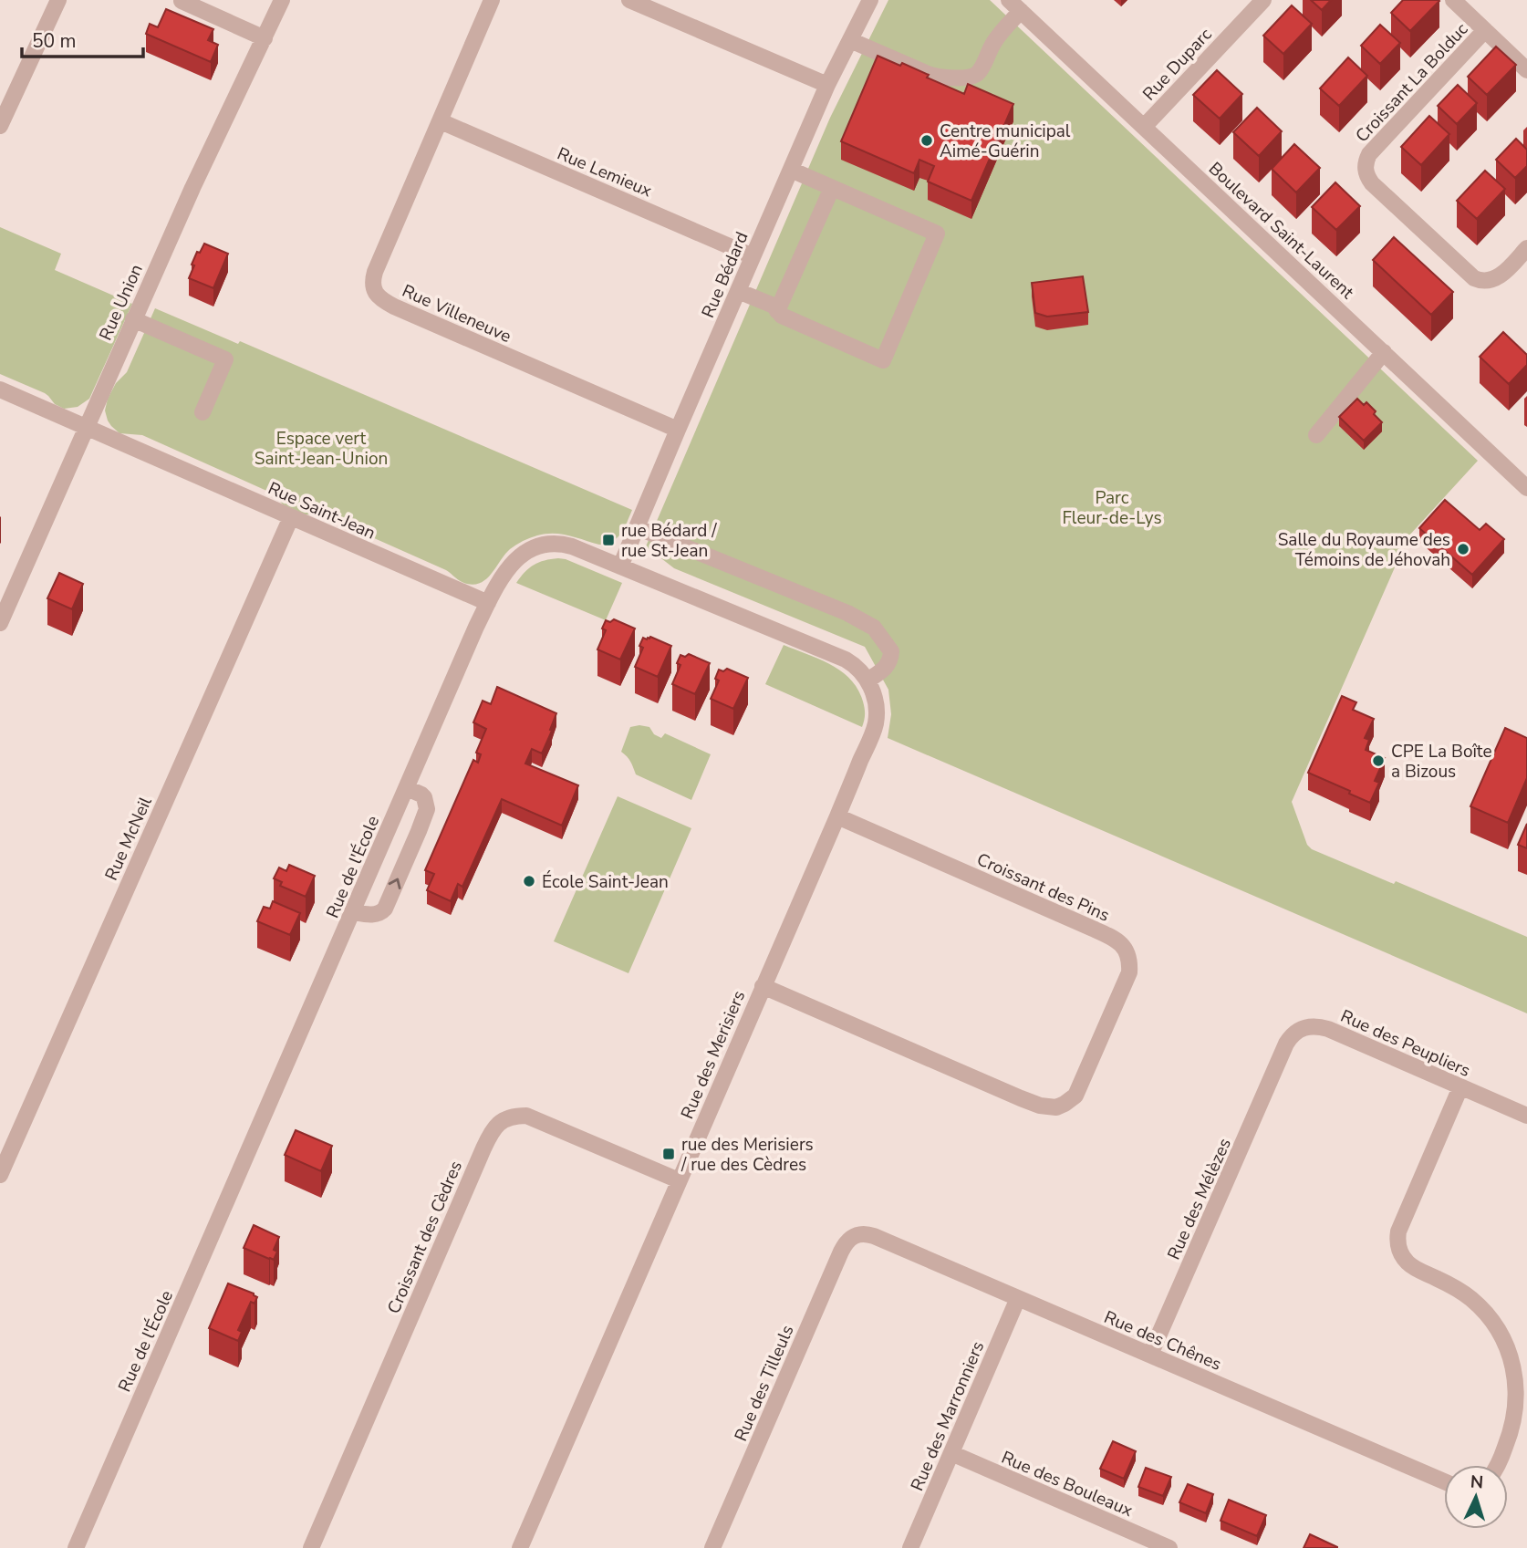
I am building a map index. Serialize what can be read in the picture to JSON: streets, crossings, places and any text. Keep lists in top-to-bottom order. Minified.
{"streets":{"street":["Rue Duparc","Croissant La Bolduc","Rue Lemieux","Boulevard Saint-Laurent","Rue Bédard","Rue Union","Rue Villeneuve","Rue Saint-Jean","Rue McNeil","Rue de l'École","Croissant des Pins","Rue des Peupliers","Rue des Merisiers","Rue des Mélèzes","Croissant des Cèdres","Rue des Chênes","Rue des Tilleuls","Rue des Marronniers","Rue des Bouleaux"]},"crossings":[["Rue Duparc","Boulevard Saint-Laurent"],["Rue Lemieux","Rue Bédard"],["Rue Lemieux","Rue Villeneuve"],["Rue Bédard","Rue Villeneuve"],["Rue Bédard","Rue de l'École"],["Rue Union","Rue Saint-Jean"],["Rue Saint-Jean","Rue McNeil"],["Rue Saint-Jean","Rue de l'École"],["Rue de l'École","Rue des Merisiers"],["Croissant des Pins","Rue des Merisiers"],["Rue des Peupliers","Rue des Mélèzes"],["Rue des Merisiers","Croissant des Cèdres"],["Rue des Mélèzes","Rue des Chênes"],["Rue des Chênes","Rue des Tilleuls"],["Rue des Chênes","Rue des Marronniers"],["Rue des Marronniers","Rue des Bouleaux"]],"parks":["Espace vert Saint-Jean-Union","Parc Fleur-de-Lys"],"places":{"other":["Centre municipal Aimé-Guérin","Salle du Royaume des Témoins de Jéhovah","CPE La Boîte a Bizous","École Saint-Jean"],"transit":["rue Bédard / rue St-Jean","rue des Merisiers / rue des Cèdres"]},"scale_bar":"50 m","north":"top"}
